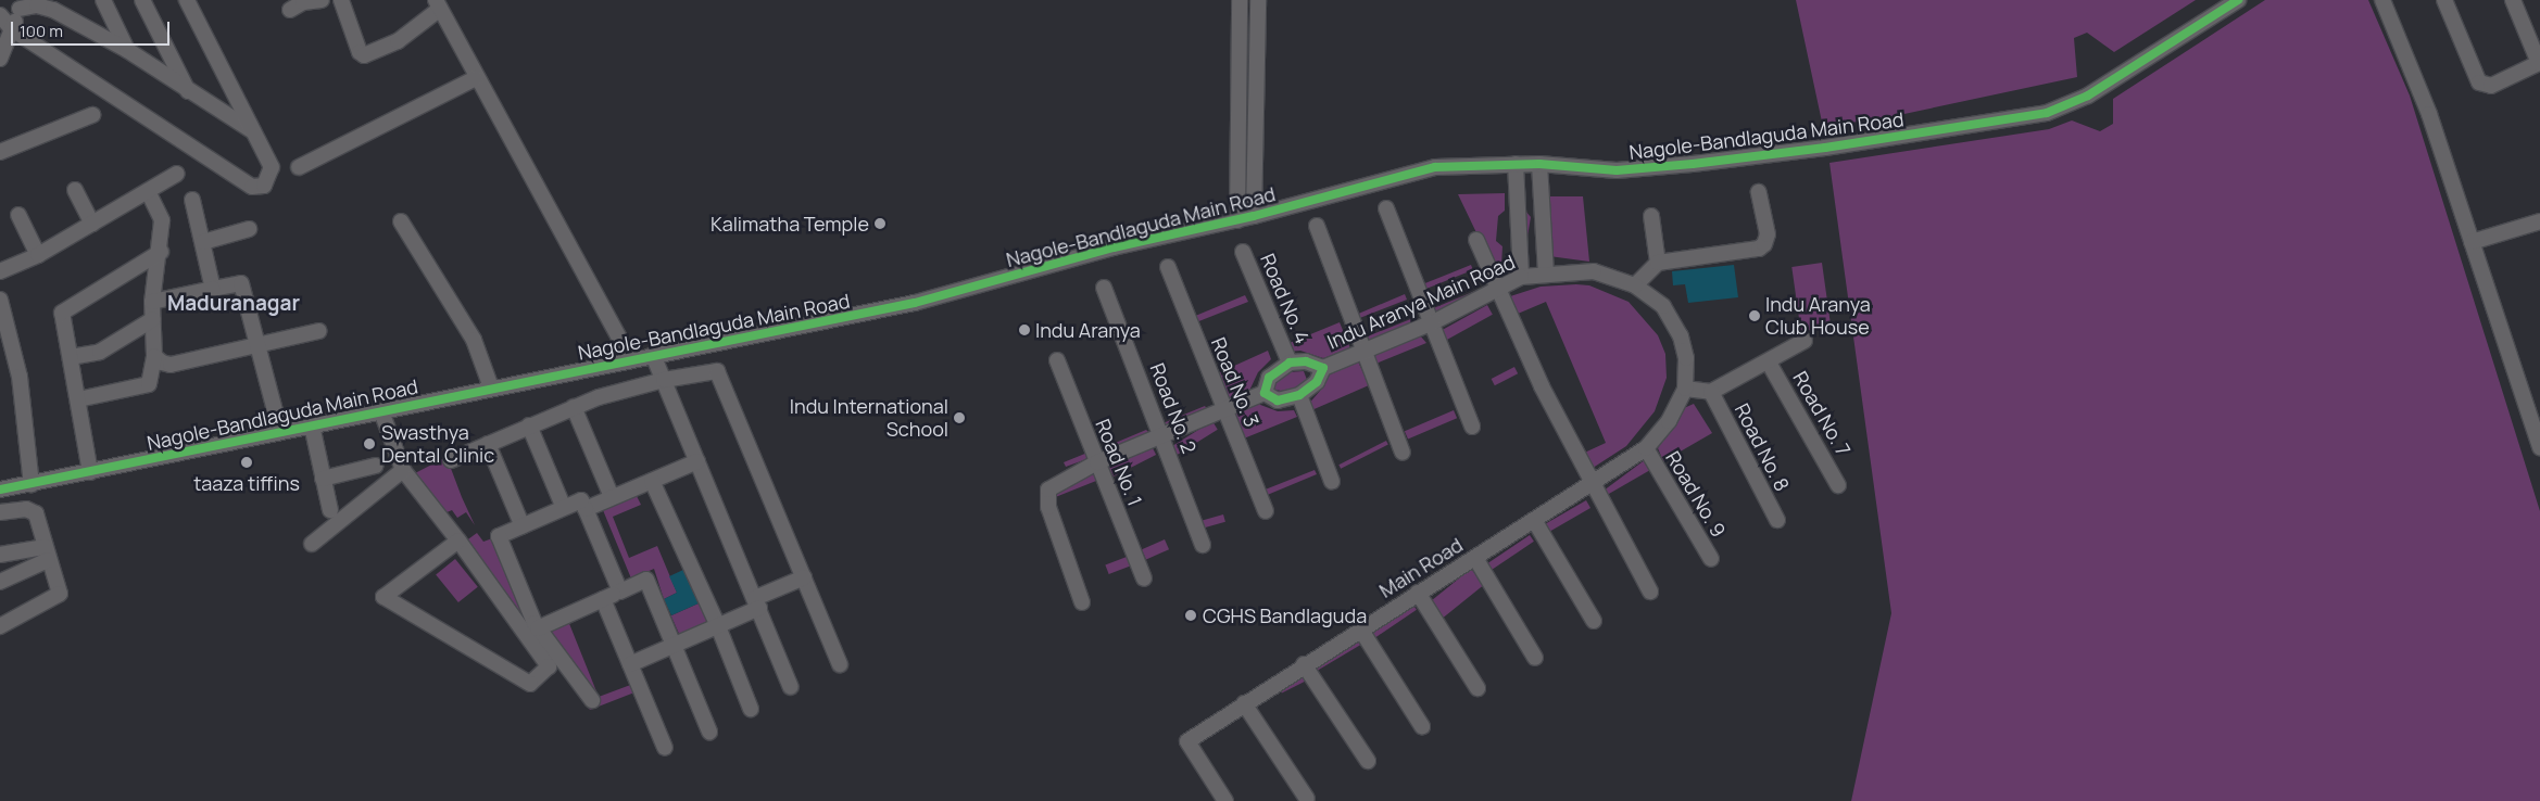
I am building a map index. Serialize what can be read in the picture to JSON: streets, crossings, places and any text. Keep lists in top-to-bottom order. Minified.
{"streets":{"street":["Nagole-Bandlaguda Main Road","Road No. 4","Indu Aranya Main Road","Road No. 3","Road No. 2","Road No. 7","Road No. 8","Road No. 1","Road No. 9","Main Road"]},"crossings":[["Indu Aranya Main Road","Road No. 9"],["Indu Aranya Main Road","Main Road"]],"districts":["Maduranagar"],"places":["Kalimatha Temple","Indu Aranya Club House","Indu Aranya","Indu International School","Swasthya Dental Clinic","taaza tiffins","CGHS Bandlaguda"],"scale_bar":"100 m"}
